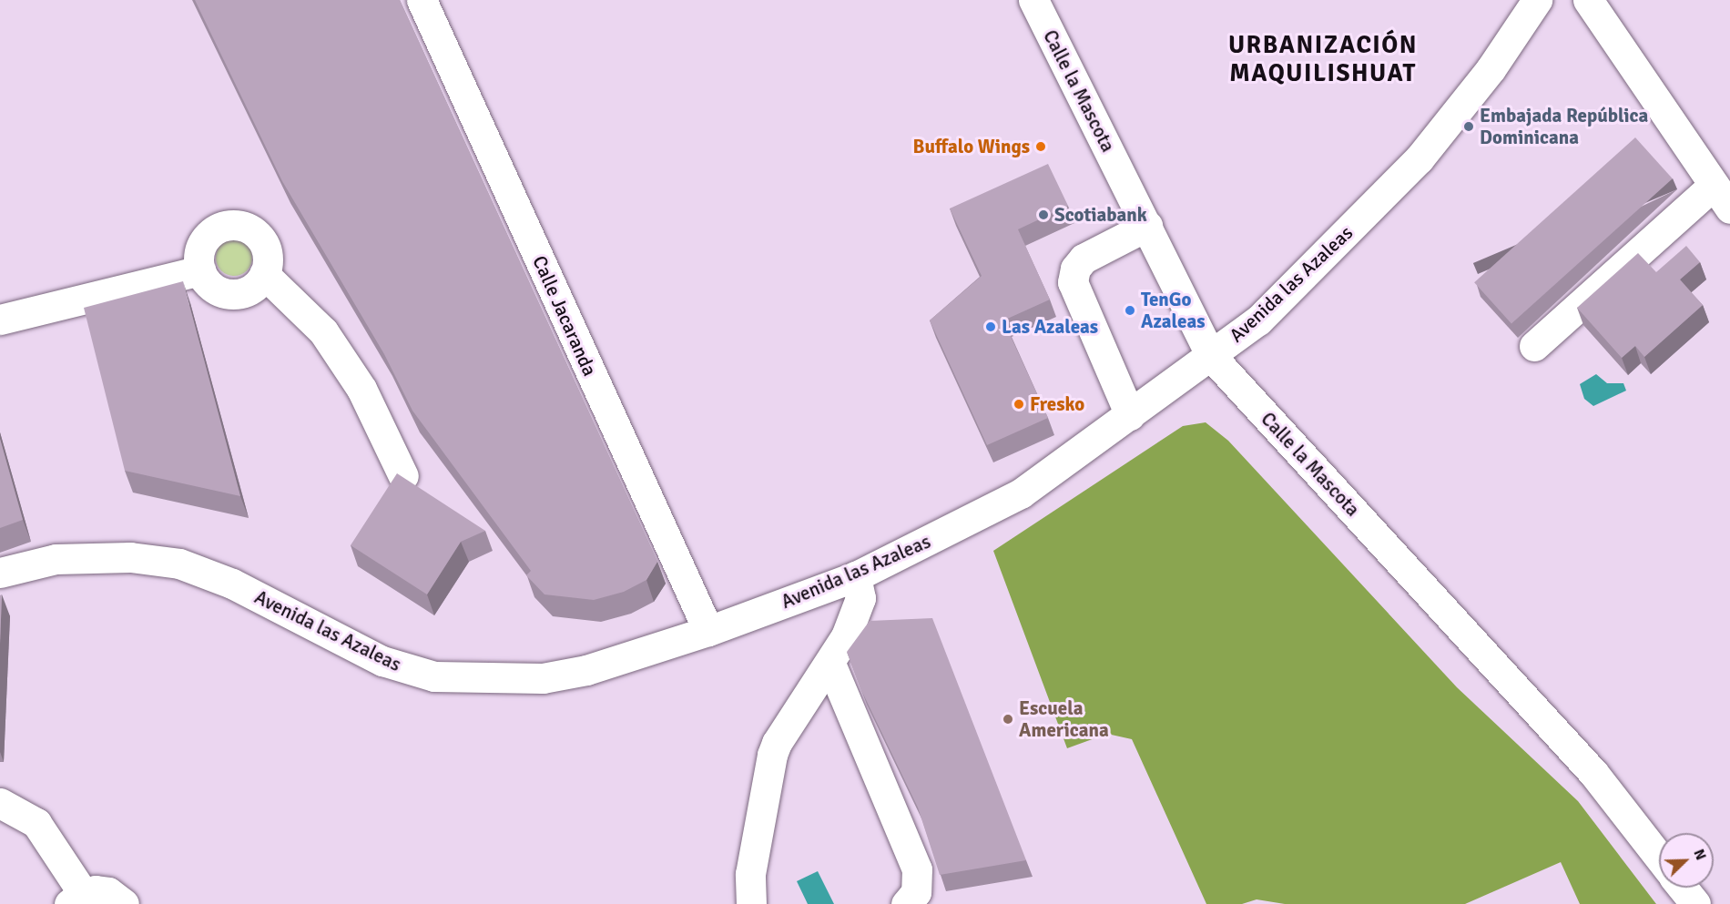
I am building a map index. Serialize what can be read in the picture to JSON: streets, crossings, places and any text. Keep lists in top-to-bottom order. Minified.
{"streets":{"street":["Calle la Mascota","Avenida las Azaleas","Calle Jacaranda"]},"crossings":[["Calle la Mascota","Avenida las Azaleas"],["Avenida las Azaleas","Calle Jacaranda"]],"districts":["URBANIZACIÓN MAQUILISHUAT"],"places":["Embajada República Dominicana","Buffalo Wings","Scotiabank","TenGo Azaleas","Las Azaleas","Fresko","Escuela Americana"],"north":"top right"}
